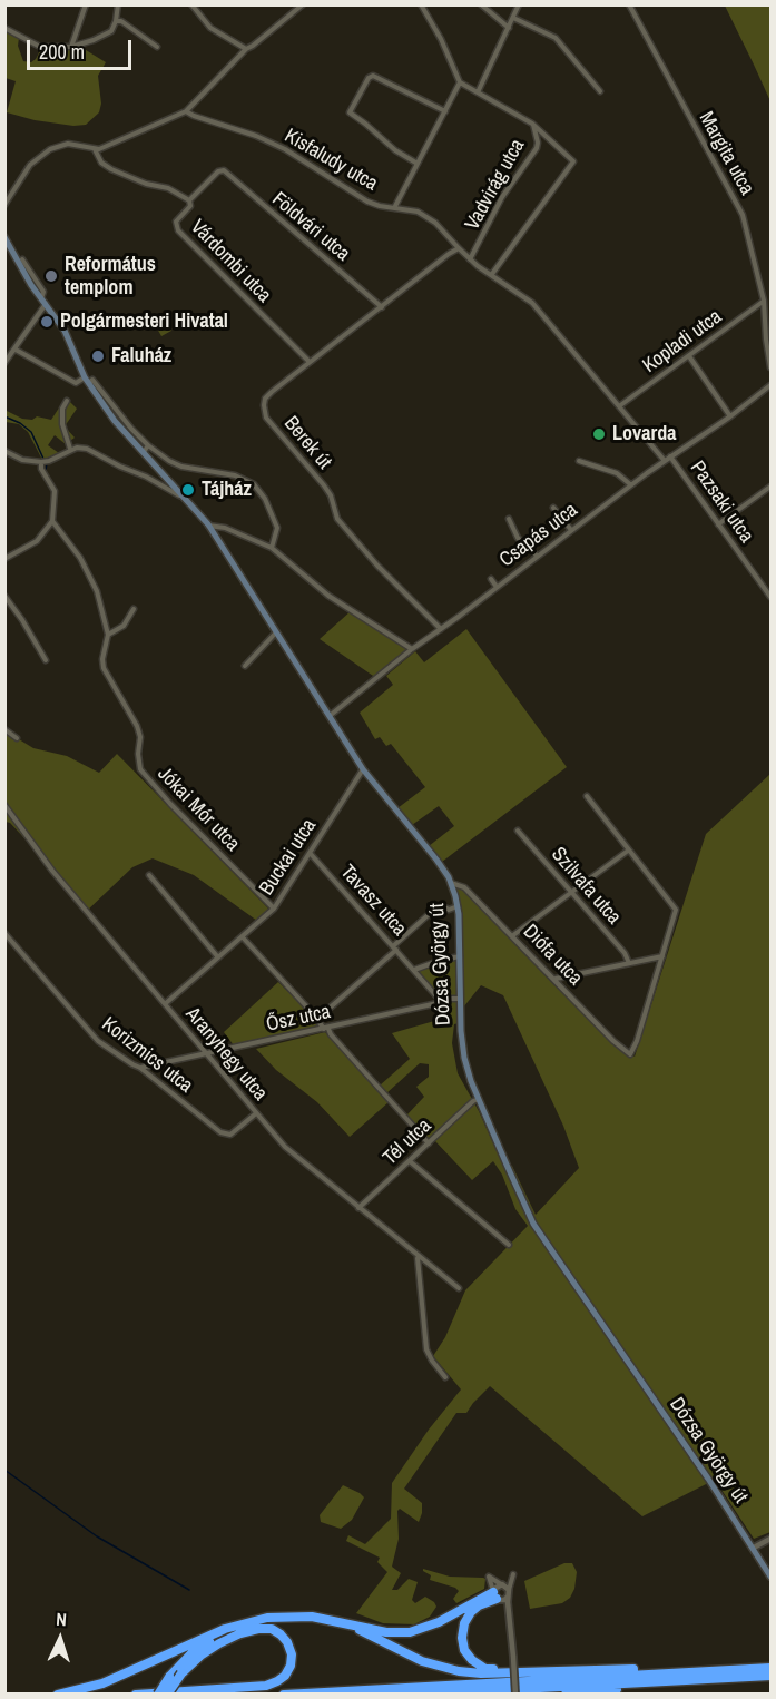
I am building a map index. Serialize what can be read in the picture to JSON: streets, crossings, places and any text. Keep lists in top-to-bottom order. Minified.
{"streets":{"main road":["Dózsa György út"],"street":["Margita utca","Kisfaludy utca","Vadvirág utca","Földvári utca","Várdombi utca","Kopladi utca","Berek út","Pazsaki utca","Csapás utca","Jókai Mór utca","Buckai utca","Szilvafa utca","Tavasz utca","Diófa utca","Ősz utca","Aranyhegy utca","Korizmics utca","Tél utca"]},"crossings":[["Margita utca","Kopladi utca"],["Kisfaludy utca","Vadvirág utca"],["Kisfaludy utca","Kopladi utca"],["Kisfaludy utca","Berek út"],["Kisfaludy utca","Csapás utca"],["Földvári utca","Várdombi utca"],["Földvári utca","Berek út"],["Várdombi utca","Berek út"],["Berek út","Csapás utca"],["Pazsaki utca","Csapás utca"],["Csapás utca","Dózsa György út"],["Jókai Mór utca","Buckai utca"],["Buckai utca","Tavasz utca"],["Buckai utca","Dózsa György út"],["Buckai utca","Aranyhegy utca"],["Tavasz utca","Ősz utca"],["Diófa utca","Dózsa György út"],["Dózsa György út","Ősz utca"],["Dózsa György út","Tél utca"],["Ősz utca","Aranyhegy utca"],["Ősz utca","Korizmics utca"],["Aranyhegy utca","Korizmics utca"],["Aranyhegy utca","Tél utca"]],"places":["Református templom","Polgármesteri Hivatal","Faluház","Lovarda","Tájház"],"scale_bar":"200 m","north":"top"}
